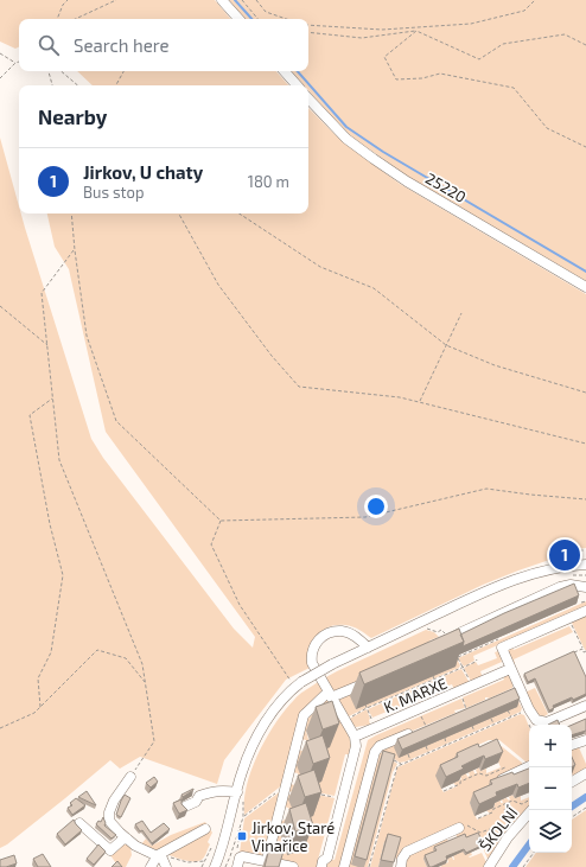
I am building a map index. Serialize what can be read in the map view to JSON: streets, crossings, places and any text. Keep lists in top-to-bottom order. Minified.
{"streets":{"street":["25220","K. MARXE","ŠKOLNÍ"]},"places":{"transit":["Jirkov, Staré Vinařice"]},"page":{"search":"Search here","heading":"Nearby","list":[{"mark":"1","name":"Jirkov, U chaty","note":"Bus stop","value":"180 m"}],"pins":"1","map_buttons":["+","−"]}}
